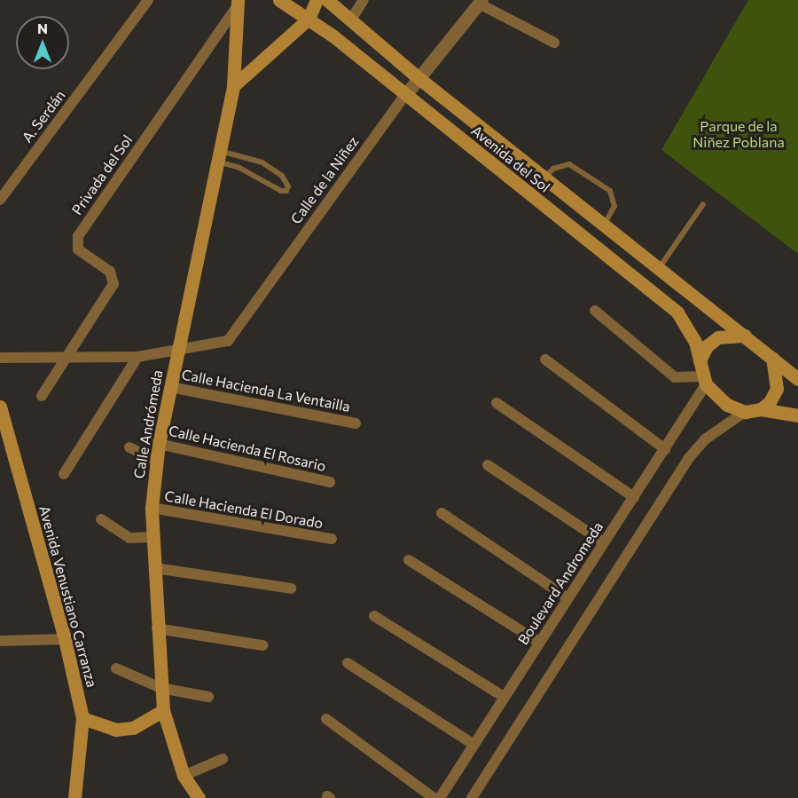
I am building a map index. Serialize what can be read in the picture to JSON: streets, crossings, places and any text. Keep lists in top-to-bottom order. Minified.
{"streets":{"main road":["Avenida del Sol","Calle Andrómeda","Avenida Venustiano Carranza"],"street":["A. Serdán","Privada del Sol","Calle de la Niñez","Calle Hacienda La Ventailla","Calle Hacienda El Rosario","Calle Hacienda El Dorado","Boulevard Andromeda"]},"crossings":[["Avenida del Sol","Calle de la Niñez"],["Avenida del Sol","Boulevard Andromeda"],["Privada del Sol","Calle de la Niñez"],["Privada del Sol","Calle Andrómeda"],["Calle de la Niñez","Calle Andrómeda"],["Calle Hacienda La Ventailla","Calle Andrómeda"],["Calle Andrómeda","Calle Hacienda El Rosario"],["Calle Andrómeda","Calle Hacienda El Dorado"]],"parks":["Parque de la Niñez Poblana"],"north":"top"}
